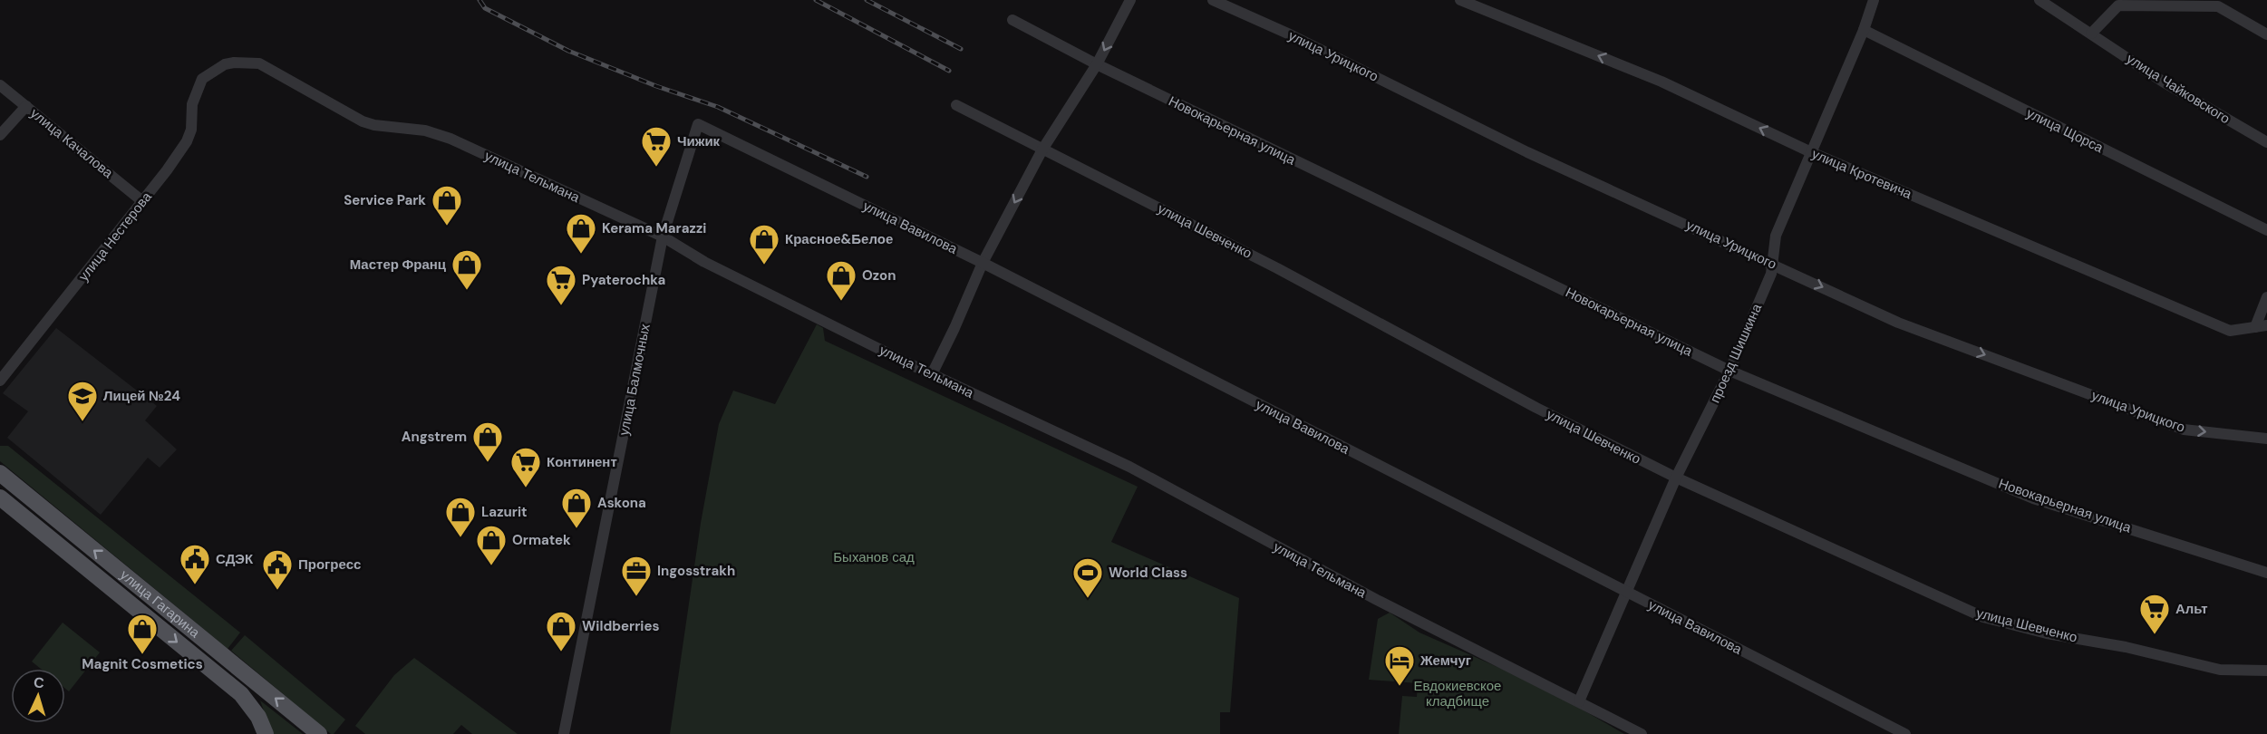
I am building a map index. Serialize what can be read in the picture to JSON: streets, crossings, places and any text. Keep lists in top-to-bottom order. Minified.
{"streets":{"main road":["улица Гагарина"],"street":["улица Урицкого","улица Чайковского","Новокарьерная улица","улица Щорса","улица Качалова","улица Кротевича","улица Тельмана","улица Вавилова","улица Шевченко","улица Нестерова","проезд Шишкина","улица Балмочных"]},"crossings":[["улица Урицкого","проезд Шишкина"],["Новокарьерная улица","проезд Шишкина"],["улица Щорса","проезд Шишкина"],["улица Качалова","улица Нестерова"],["улица Кротевича","проезд Шишкина"],["улица Тельмана","улица Нестерова"],["улица Тельмана","проезд Шишкина"],["улица Тельмана","улица Балмочных"],["улица Вавилова","проезд Шишкина"],["улица Вавилова","улица Балмочных"],["улица Шевченко","проезд Шишкина"]],"one_way":["улица Урицкого","улица Кротевича"],"parks":["Быханов сад","Евдокиевское кладбище"],"places":{"supermarket":["Чижик","Pyaterochka","Континент","Альт"],"shop":["Service Park","Kerama Marazzi","Красное&Белое","Мастер Франц","Ozon","Angstrem","Askona","Lazurit","Ormatek","Wildberries","Magnit Cosmetics"],"school or university":["Лицей №24"],"public building":["СДЭК","Прогресс"],"office":["Ingosstrakh"],"sports":["World Class"],"hotel":["Жемчуг"]},"north":"top"}
